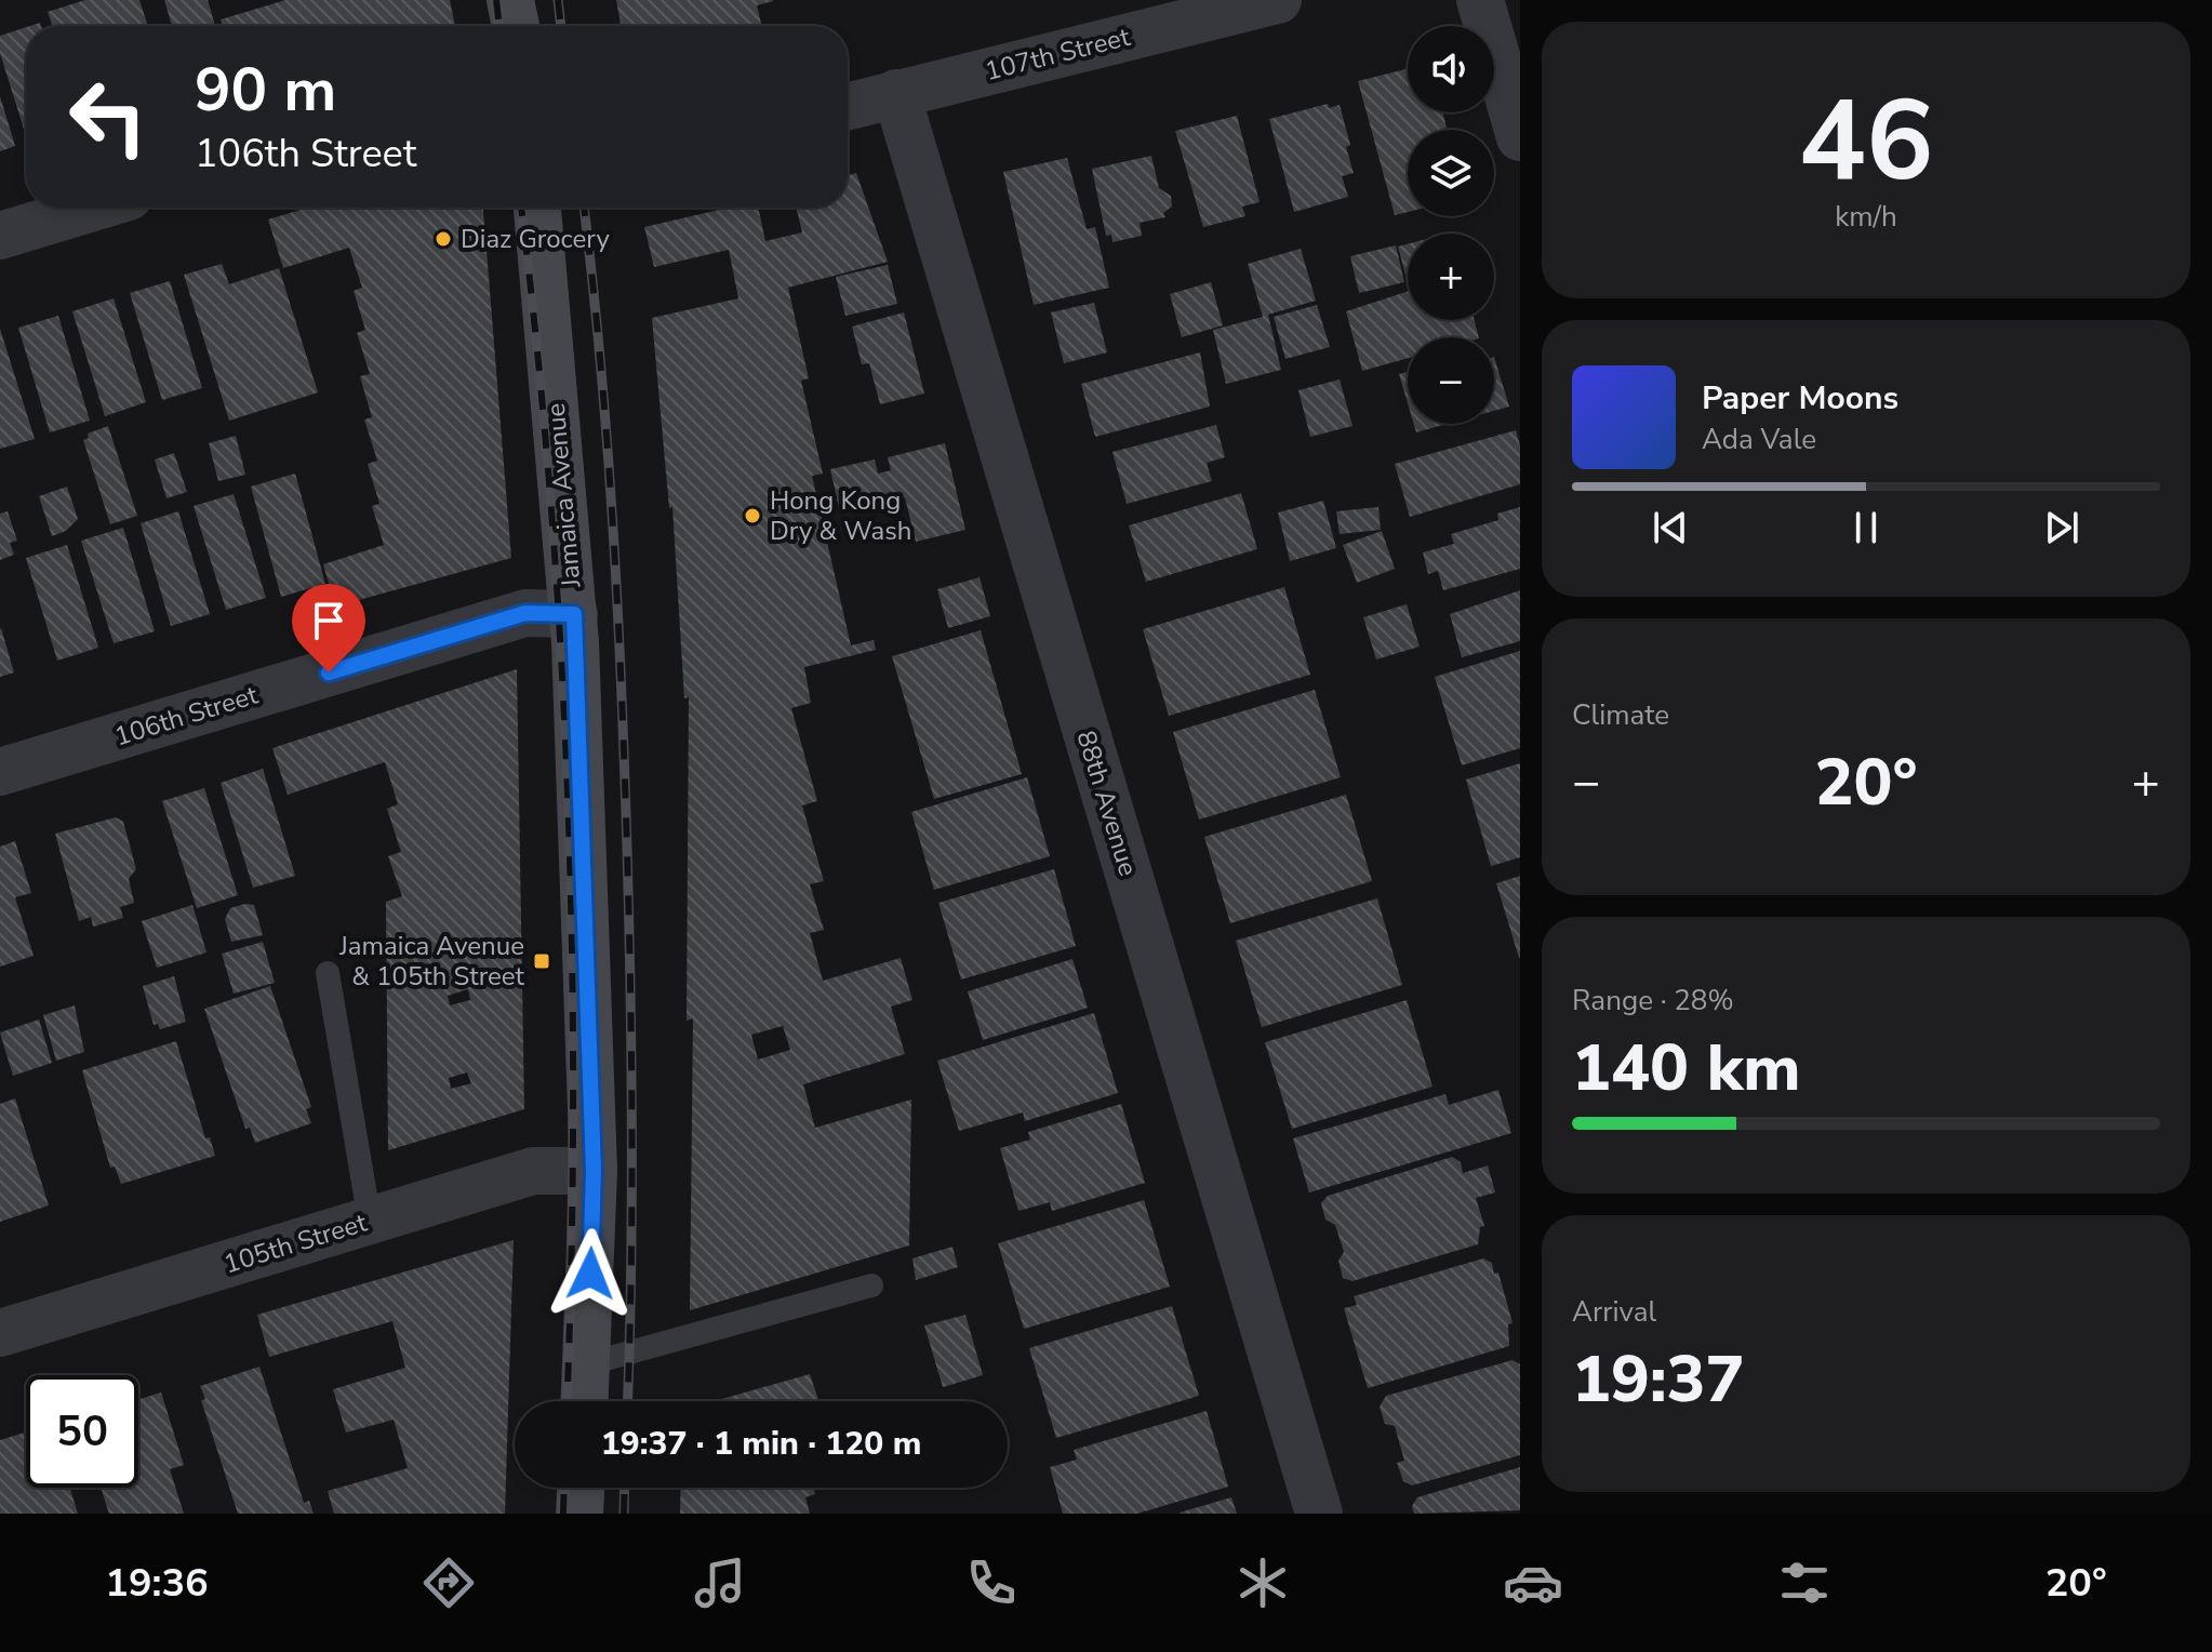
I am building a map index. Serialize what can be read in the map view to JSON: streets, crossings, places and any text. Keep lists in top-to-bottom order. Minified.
{"streets":{"main road":["Jamaica Avenue"],"street":["107th Street","106th Street","88th Avenue","105th Street"]},"crossings":[["107th Street","88th Avenue"],["Jamaica Avenue","106th Street"],["Jamaica Avenue","105th Street"]],"places":{"other":["Diaz Grocery","Hong Kong Dry & Wash"],"transit":["Jamaica Avenue & 105th Street"]},"page":{"tile":[["46","km/h"],"Climate",["Range · 28%","140 km"],["Arrival","19:37"]],"map_buttons":["+","−"],"turn":["90 m","106th Street"],"song":["Paper Moons","Ada Vale"],"heat":["−","20°","+"],"limit":"50","trip":"19:37 · 1 min · 120 m","tabs":["19:36","20°"]}}
